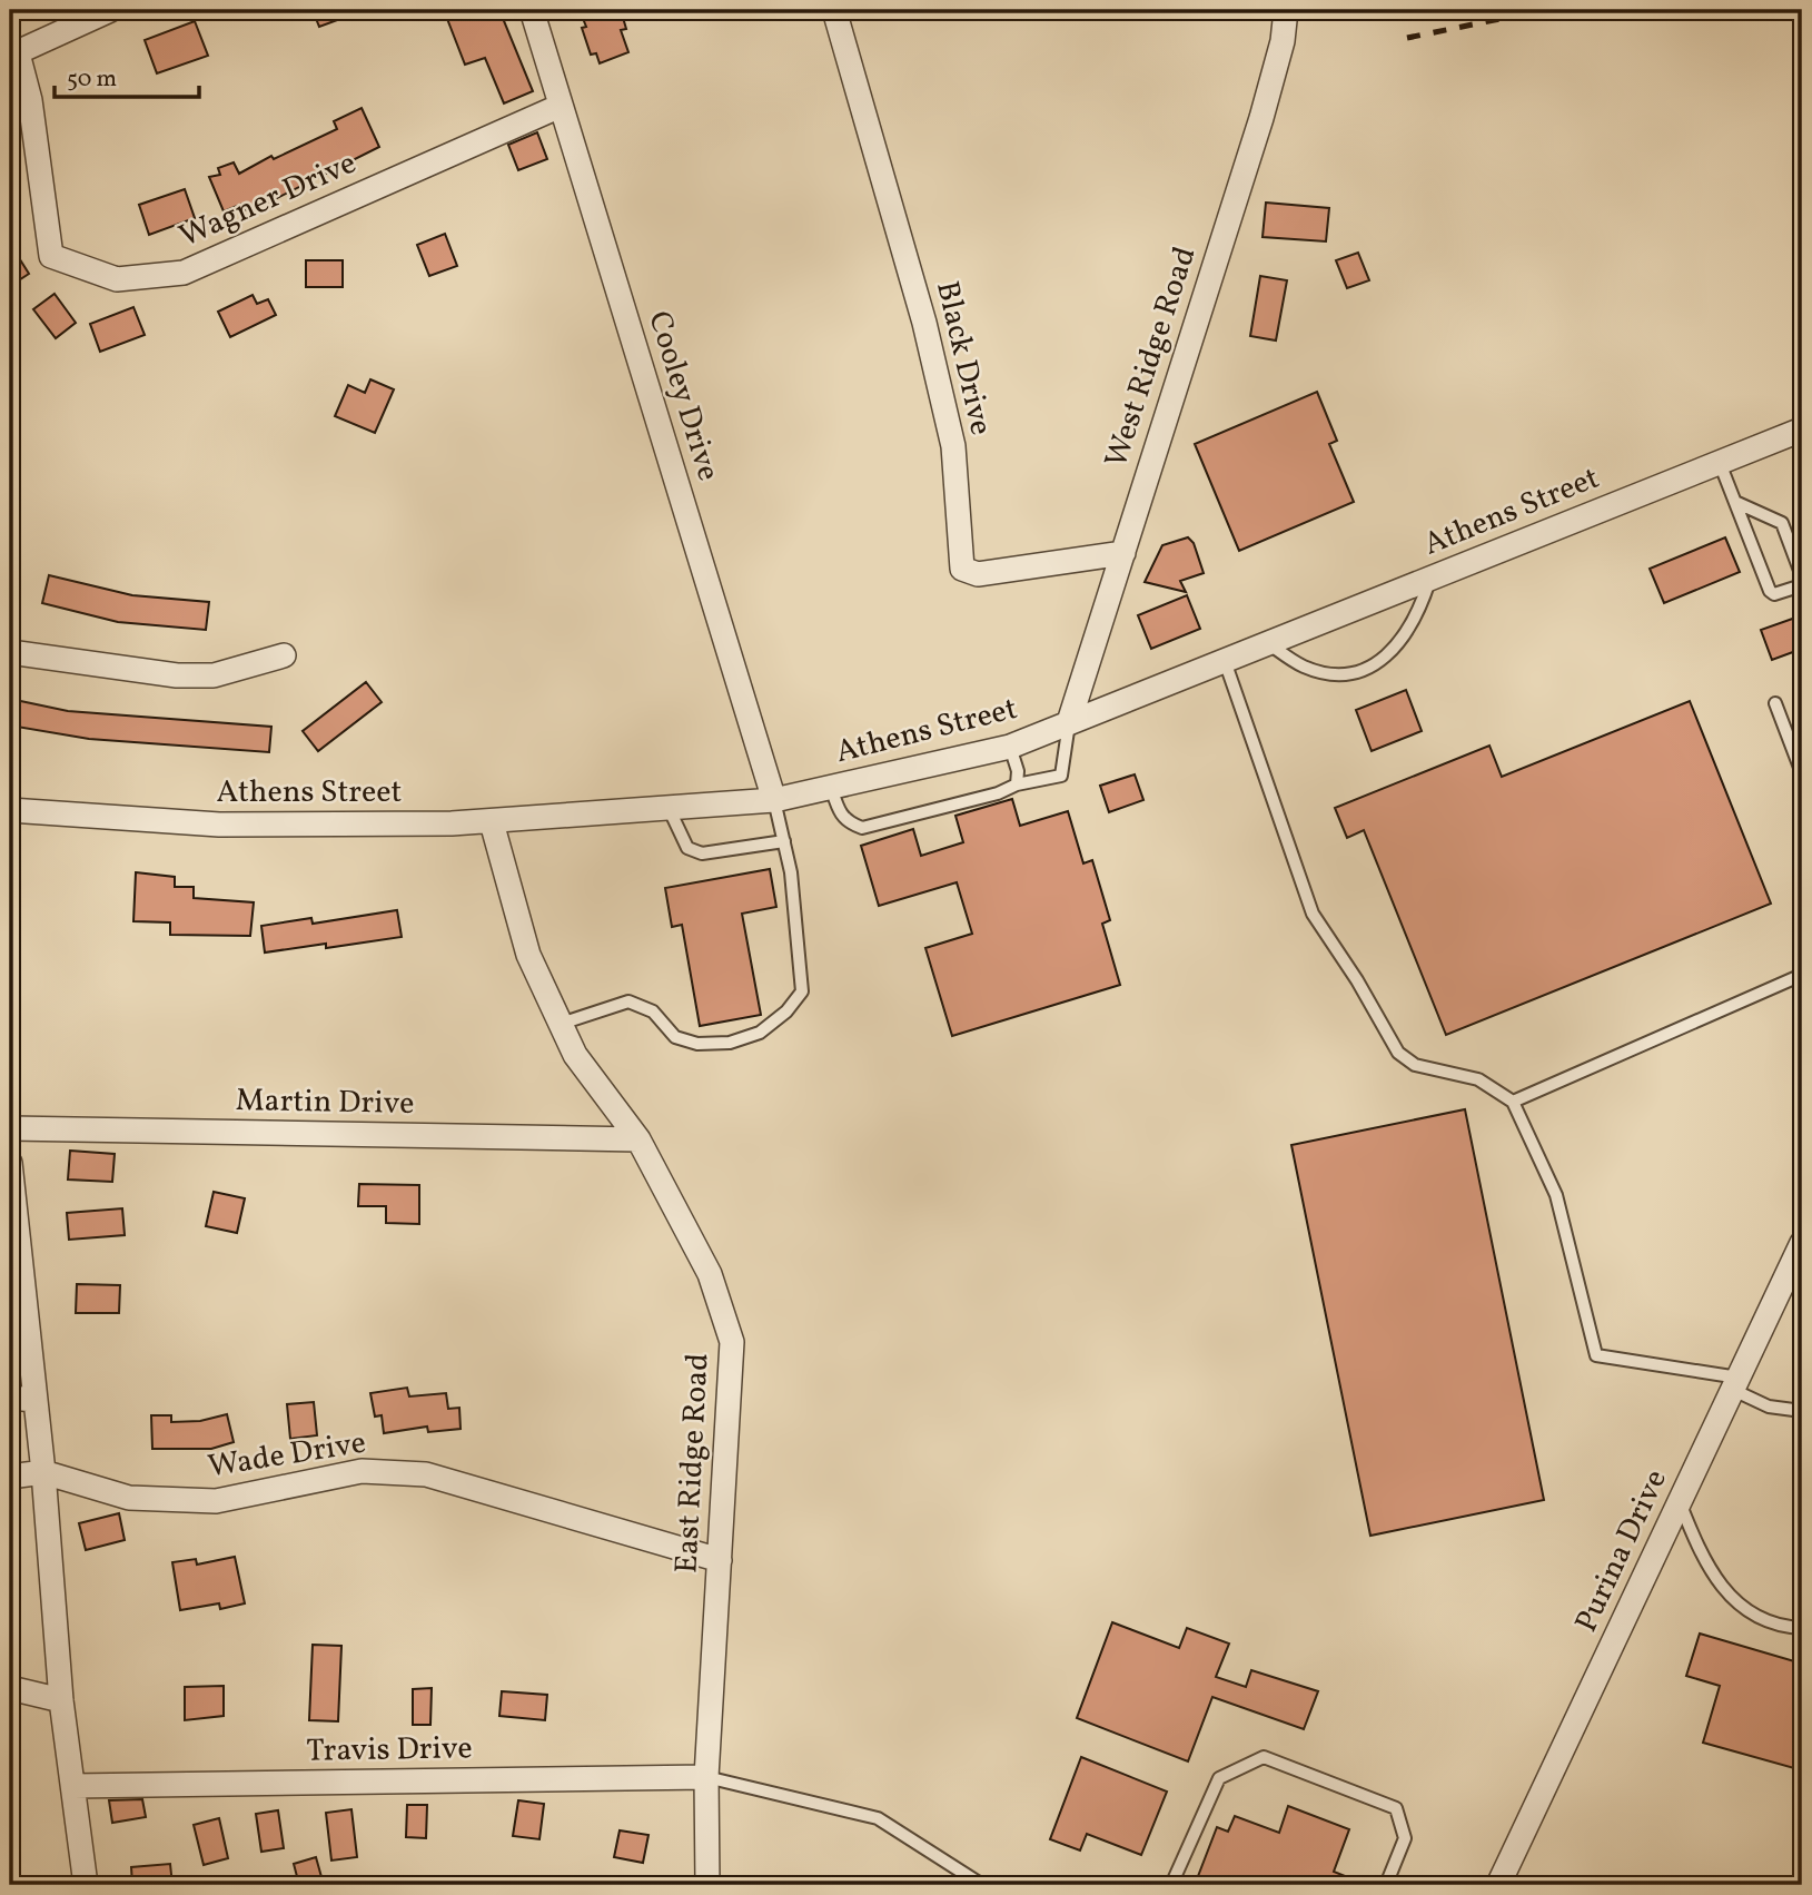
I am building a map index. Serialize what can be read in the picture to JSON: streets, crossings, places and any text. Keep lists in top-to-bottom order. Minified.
{"streets":{"street":["Wagner Drive","West Ridge Road","Black Drive","Cooley Drive","Athens Street","Martin Drive","Wade Drive","East Ridge Road","Purina Drive","Travis Drive"]},"crossings":[["Wagner Drive","Cooley Drive"],["West Ridge Road","Black Drive"],["West Ridge Road","Athens Street"],["Cooley Drive","Athens Street"],["Athens Street","East Ridge Road"],["Martin Drive","East Ridge Road"],["Wade Drive","East Ridge Road"],["East Ridge Road","Travis Drive"]],"scale_bar":"50 m"}
